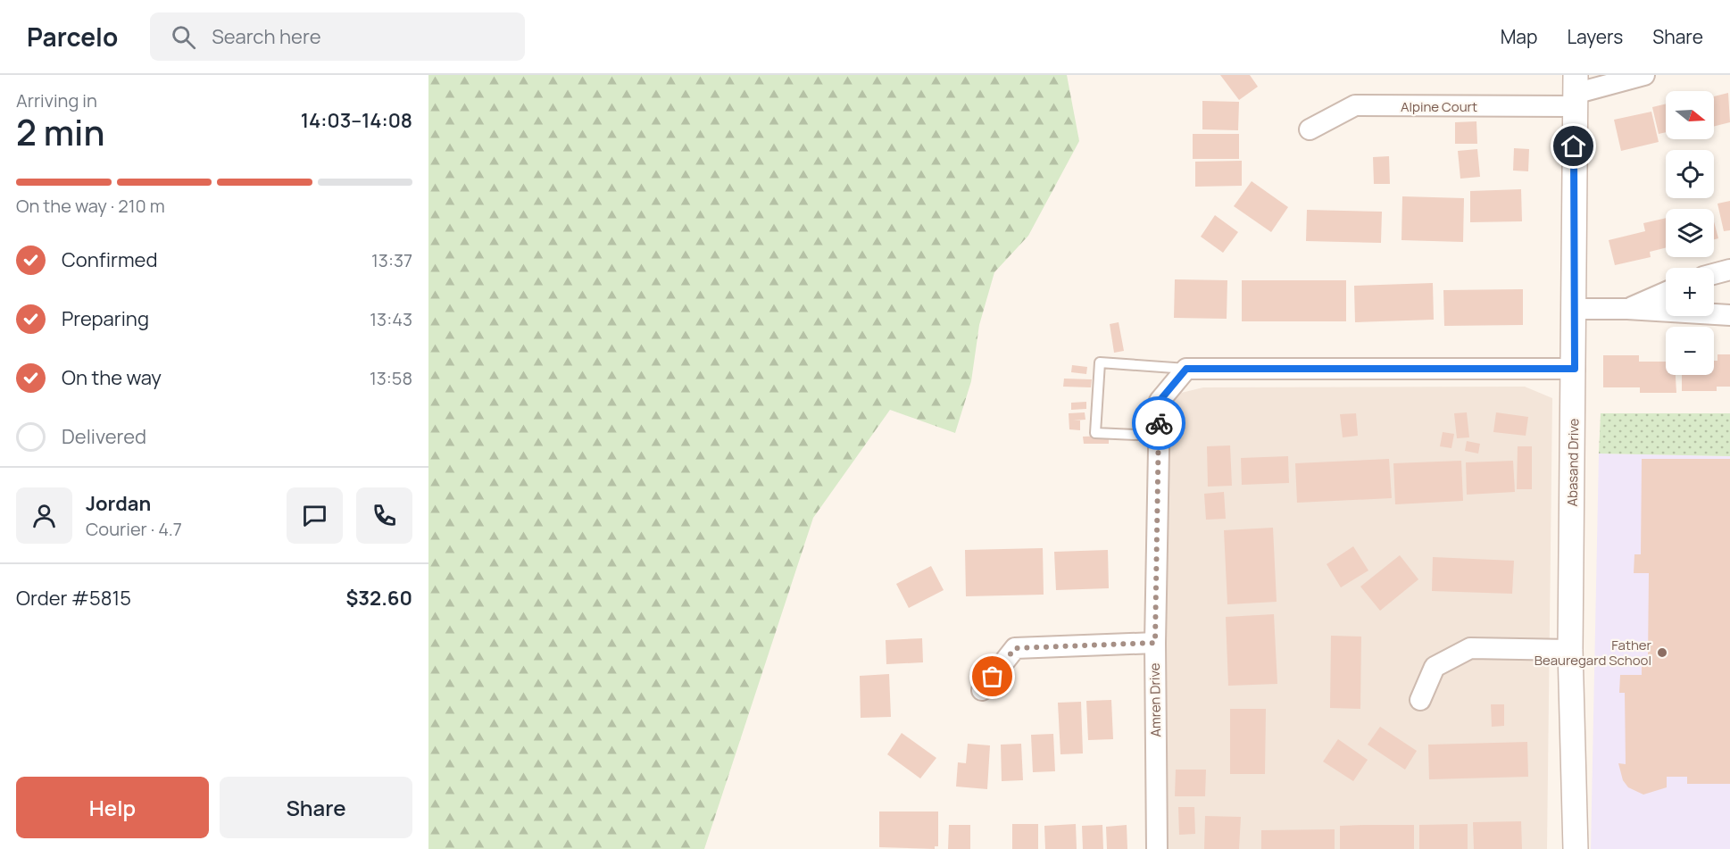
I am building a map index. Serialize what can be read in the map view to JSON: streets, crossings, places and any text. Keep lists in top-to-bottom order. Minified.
{"streets":{"street":["Alpine Court","Abasand Drive","Amren Drive"]},"crossings":[["Alpine Court","Abasand Drive"]],"places":["Father Beauregard School"],"north":"right","page":{"header":"Parcelo","search":"Search here","nav":["Map","Layers","Share"],"heading":["2 min","Arriving in","14:03–14:08"],"panel":["Jordan","Courier · 4.7","Order #5815","$32.60"],"map_buttons":["+","−"],"bar":"On the way · 210 m","list":[["Confirmed","13:37"],["Preparing","13:43"],["On the way","13:58"],"Delivered"],"buttons":["Help","Share"]}}
